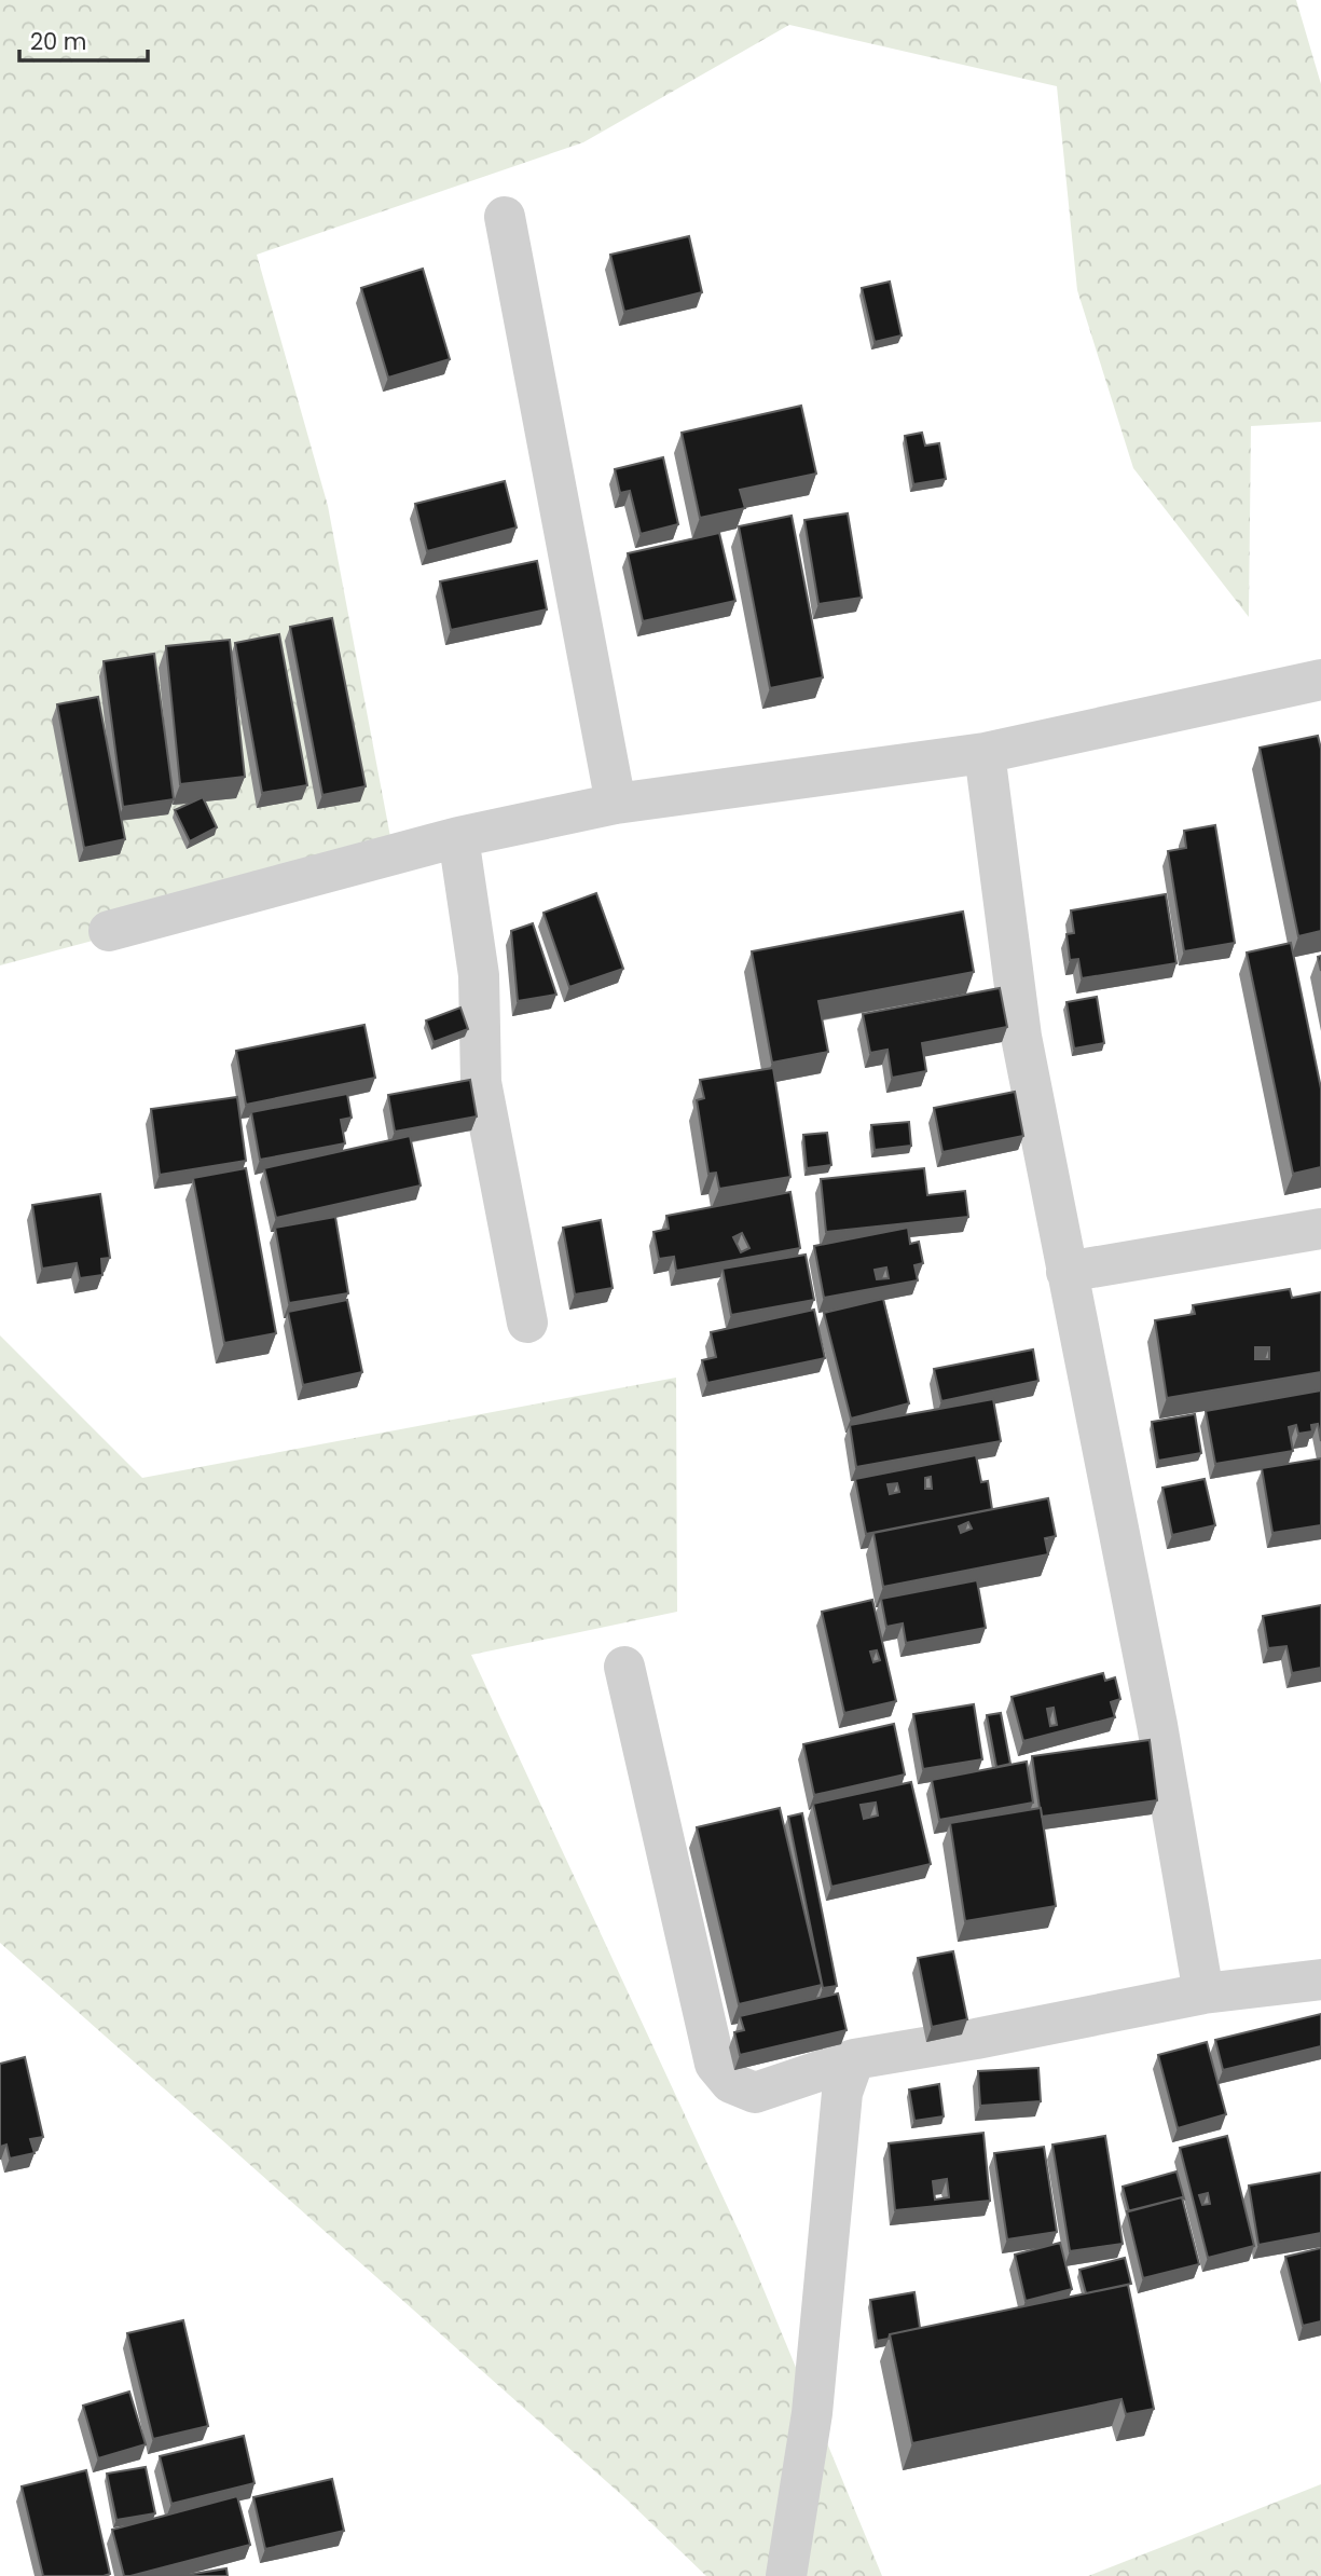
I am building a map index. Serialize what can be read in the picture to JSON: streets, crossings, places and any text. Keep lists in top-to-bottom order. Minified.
{"scale_bar":"20 m"}
